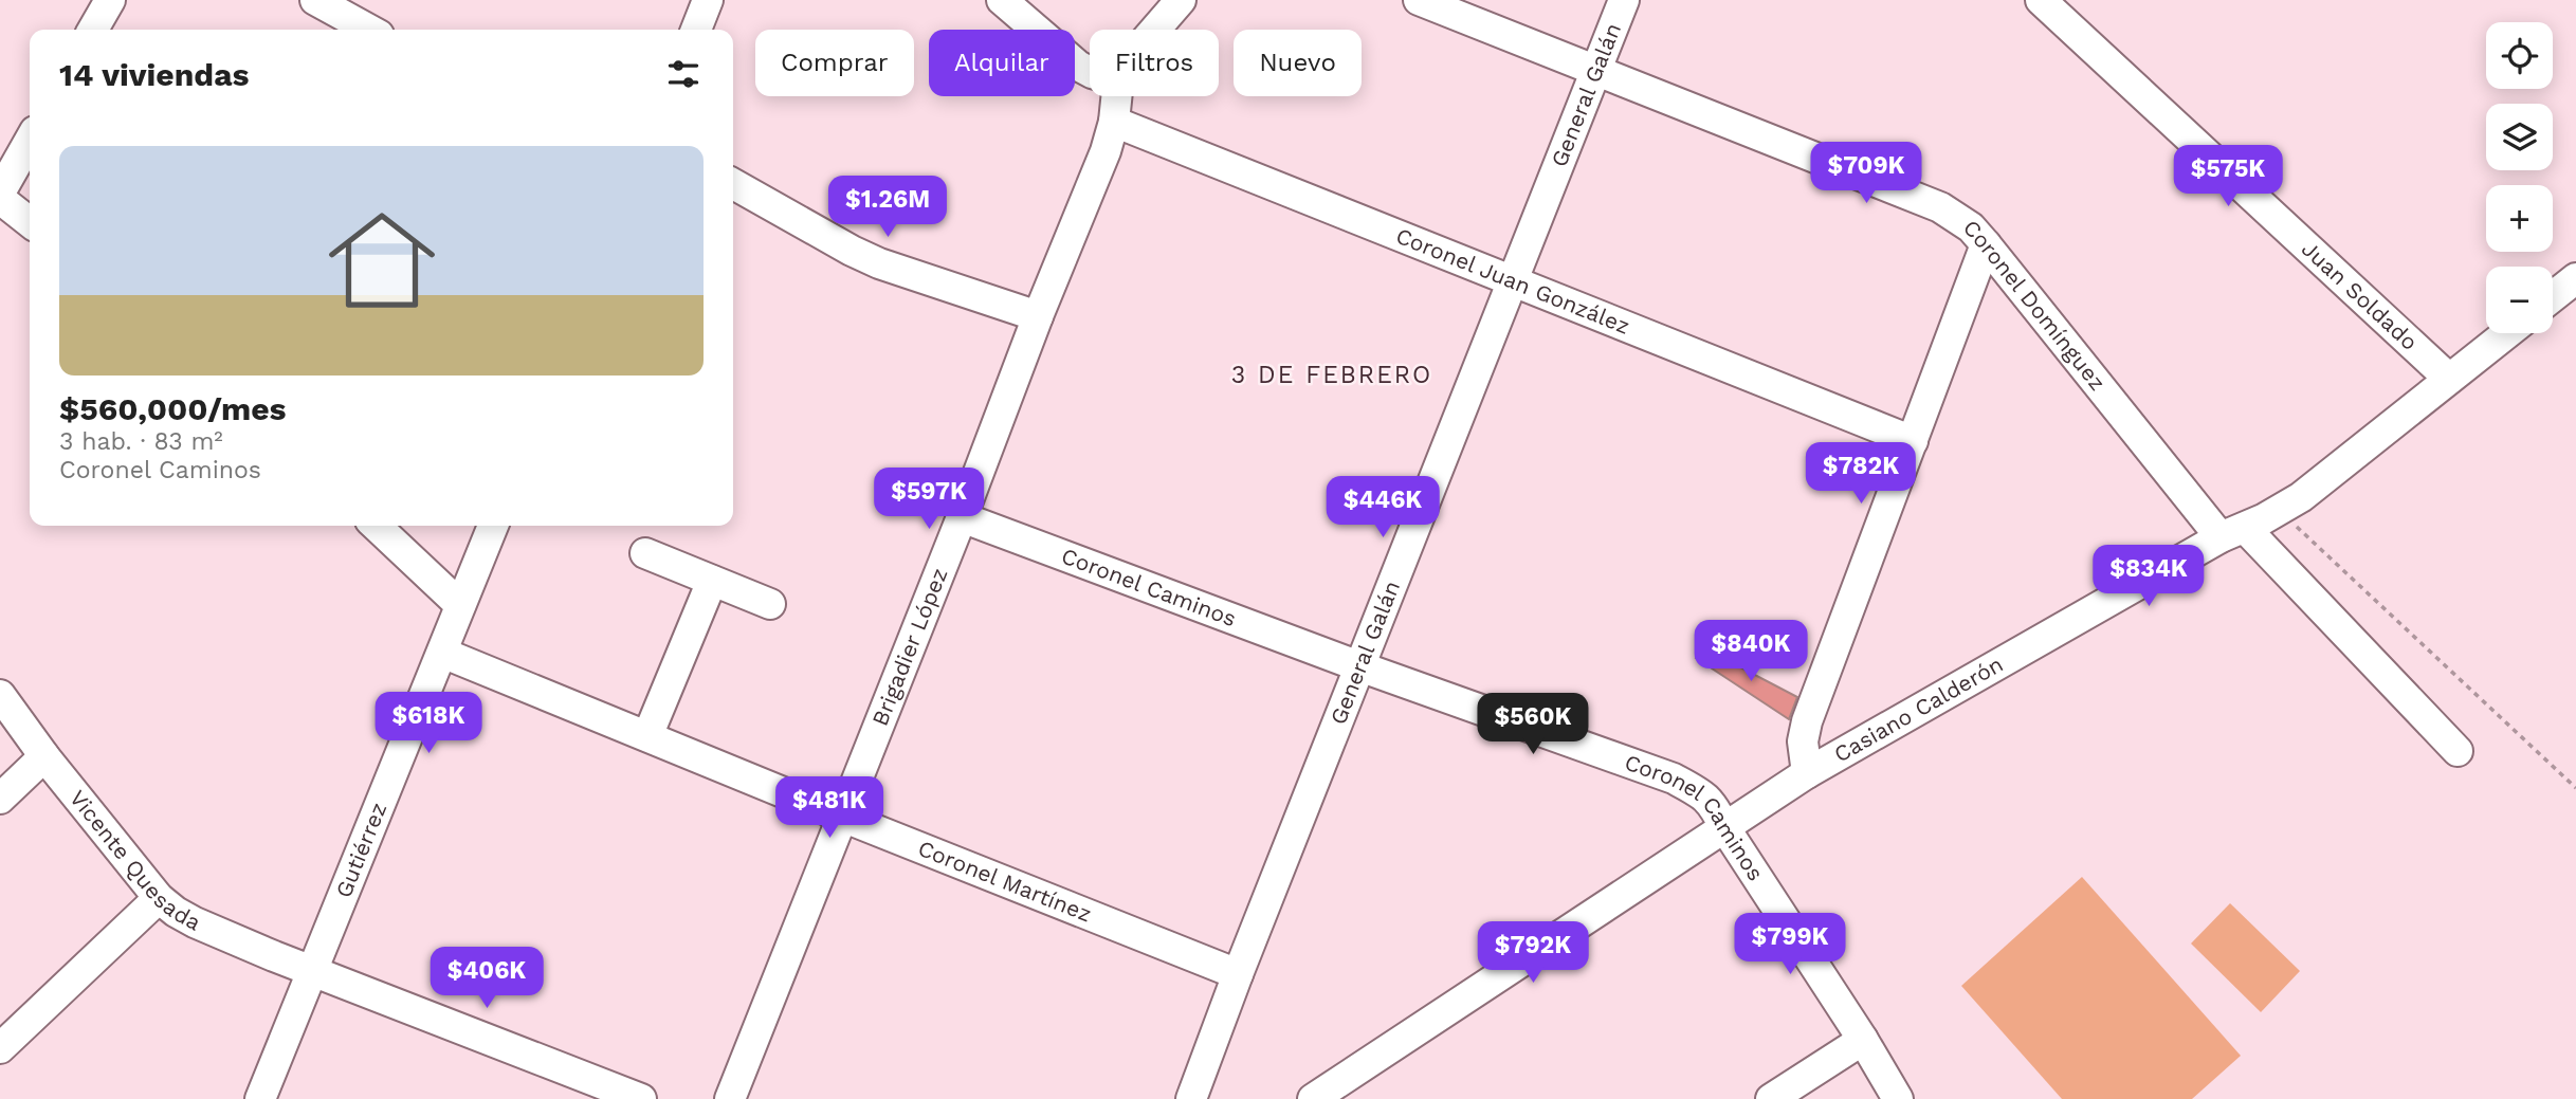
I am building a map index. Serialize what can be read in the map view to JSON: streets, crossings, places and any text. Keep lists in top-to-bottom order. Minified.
{"streets":{"street":["General Galán","Coronel Juan González","Juan Soldado","Coronel Domínguez","Coronel Caminos","Brigadier López","Casiano Calderón","Gutiérrez","Vicente Quesada","Coronel Martínez"]},"crossings":[["General Galán","Coronel Juan González"],["General Galán","Coronel Domínguez"],["General Galán","Coronel Caminos"],["General Galán","Coronel Martínez"],["Coronel Juan González","Brigadier López"],["Juan Soldado","Casiano Calderón"],["Coronel Domínguez","Casiano Calderón"],["Coronel Caminos","Brigadier López"],["Coronel Caminos","Casiano Calderón"],["Brigadier López","Coronel Martínez"],["Gutiérrez","Vicente Quesada"],["Gutiérrez","Coronel Martínez"]],"districts":["3 DE FEBRERO"],"page":{"map_buttons":["+","−"],"chip":["Comprar","Alquilar","Filtros","Nuevo"],"heading":"14 viviendas","list":[{"name":"$560,000/mes","note":"3 hab. · 83 m² · Coronel Caminos"}],"price":["$709K","$575K","$1.26M","$782K","$597K","$446K","$834K","$840K","$618K","$560K","$481K","$799K","$792K","$406K"]}}
